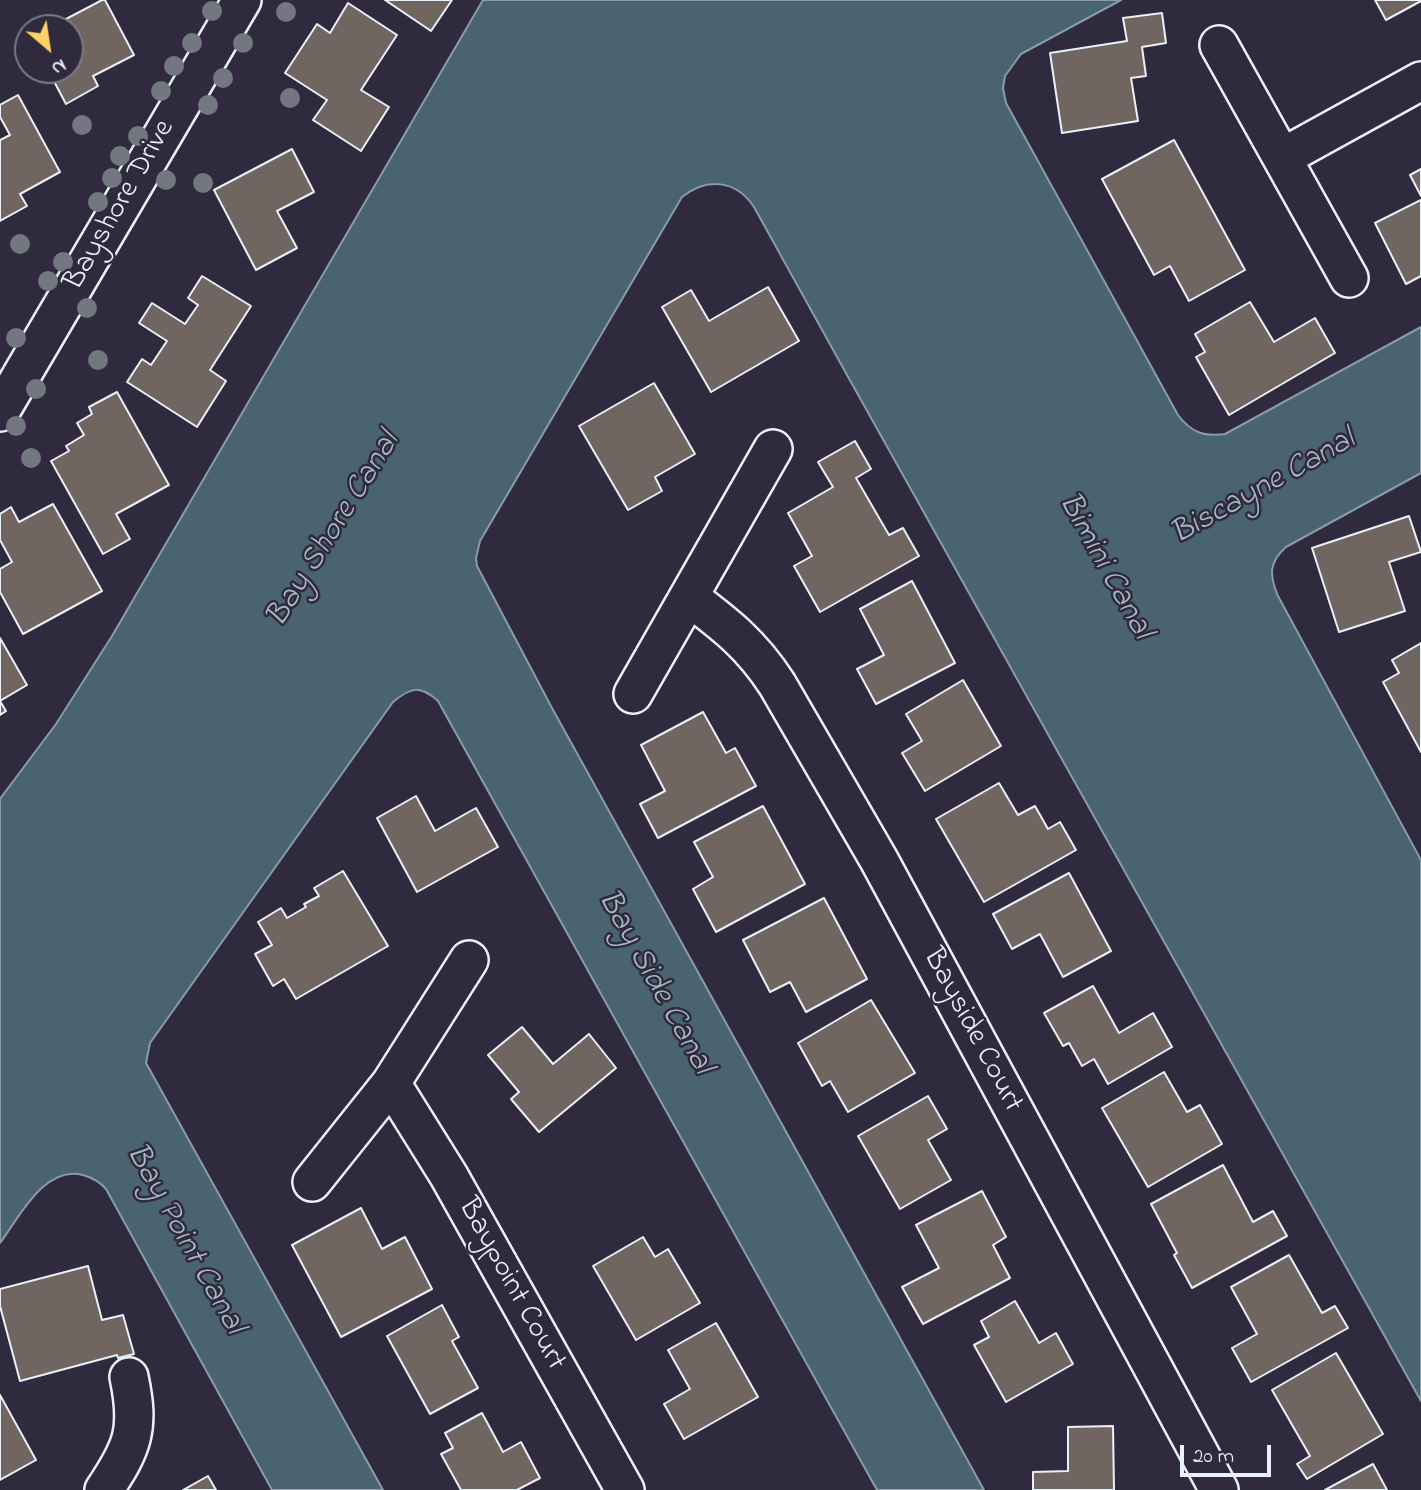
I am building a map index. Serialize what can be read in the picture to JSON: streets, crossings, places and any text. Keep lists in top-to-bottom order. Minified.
{"streets":{"street":["Bayshore Drive","Bayside Court","Baypoint Court"]},"water":["Biscayne Canal","Bay Shore Canal","Bimini Canal","Bay Side Canal","Bay Point Canal"],"scale_bar":"20 m","north":"bottom right"}
